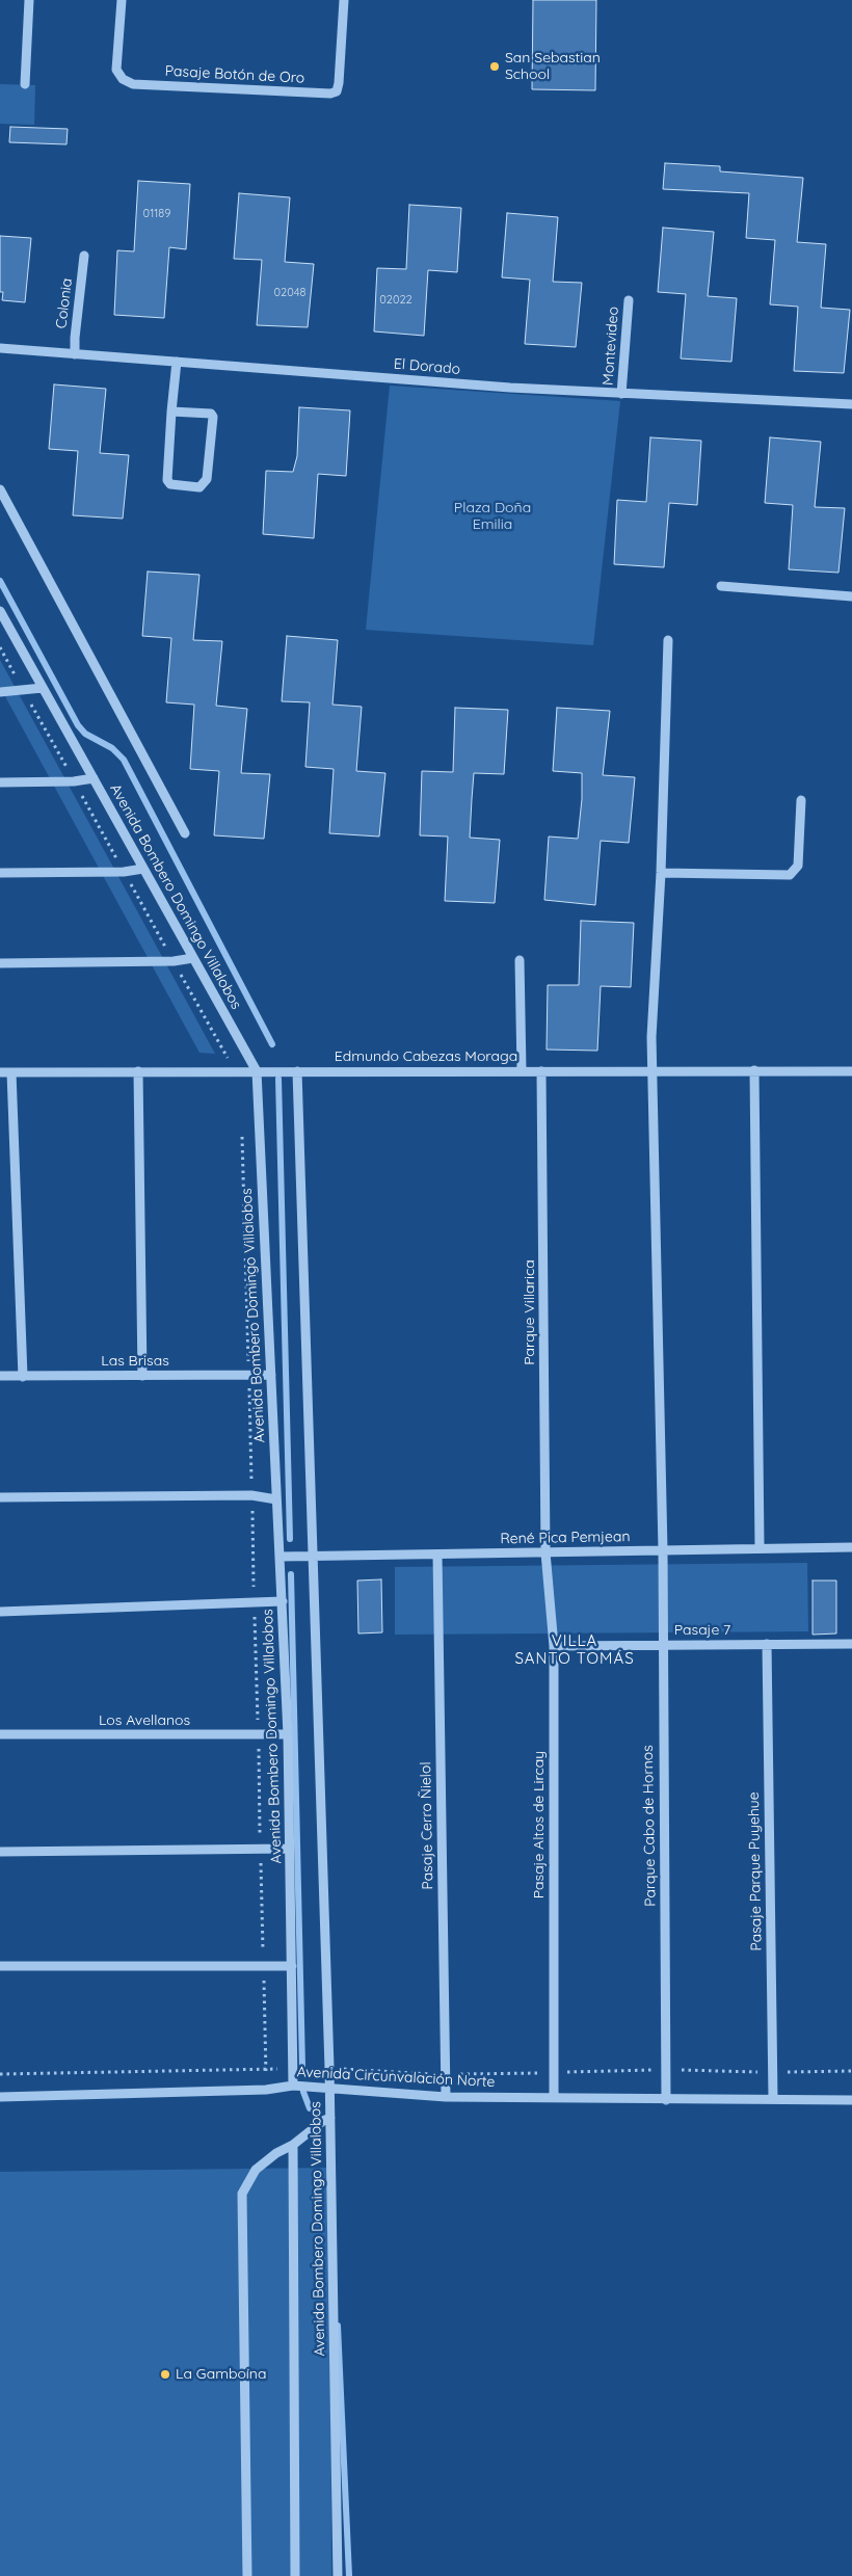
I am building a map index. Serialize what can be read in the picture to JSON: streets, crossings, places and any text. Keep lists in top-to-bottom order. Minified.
{"streets":{"street":["Pasaje Botón de Oro","Colonia","Montevideo","El Dorado","Avenida Bombero Domingo Villalobos","Edmundo Cabezas Moraga","Parque Villarica","Las Brisas","René Pica Pemjean","Pasaje 7","Los Avellanos","Pasaje Altos de Lircay","Pasaje Cerro Ñielol","Parque Cabo de Hornos","Pasaje Parque Puyehue","Avenida Circunvalación Norte"]},"crossings":[["Colonia","El Dorado"],["Montevideo","El Dorado"],["Avenida Bombero Domingo Villalobos","Edmundo Cabezas Moraga"],["Avenida Bombero Domingo Villalobos","Las Brisas"],["Avenida Bombero Domingo Villalobos","René Pica Pemjean"],["Avenida Bombero Domingo Villalobos","Los Avellanos"],["Avenida Bombero Domingo Villalobos","Avenida Circunvalación Norte"],["Edmundo Cabezas Moraga","Parque Villarica"],["Edmundo Cabezas Moraga","Parque Cabo de Hornos"],["Parque Villarica","René Pica Pemjean"],["Parque Villarica","Pasaje Altos de Lircay"],["René Pica Pemjean","Pasaje Altos de Lircay"],["René Pica Pemjean","Pasaje Cerro Ñielol"],["René Pica Pemjean","Parque Cabo de Hornos"],["Pasaje 7","Pasaje Altos de Lircay"],["Pasaje 7","Parque Cabo de Hornos"],["Pasaje 7","Pasaje Parque Puyehue"],["Pasaje Altos de Lircay","Avenida Circunvalación Norte"],["Pasaje Cerro Ñielol","Avenida Circunvalación Norte"],["Parque Cabo de Hornos","Avenida Circunvalación Norte"],["Pasaje Parque Puyehue","Avenida Circunvalación Norte"]],"districts":["VILLA SANTO TOMÁS"],"parks":["Plaza Doña Emilia"],"places":["San Sebastian School","La Gamboína"],"house_numbers":["01189","02048","02022"]}
